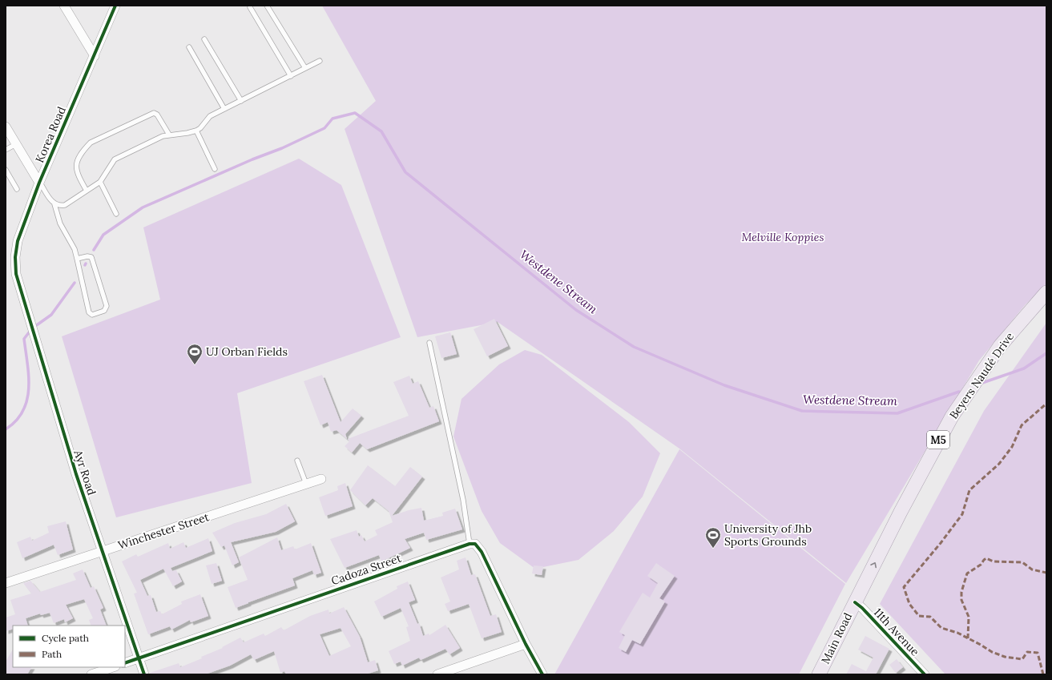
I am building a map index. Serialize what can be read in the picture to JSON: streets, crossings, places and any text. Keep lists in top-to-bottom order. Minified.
{"streets":{"main road":["Beyers Naudé Drive","M5","Main Road"],"street":["Korea Road","Ayr Road","Winchester Street","Cadoza Street","11th Avenue"]},"crossings":[["Korea Road","Ayr Road"],["Beyers Naudé Drive","11th Avenue"],["Beyers Naudé Drive","Main Road"],["Ayr Road","Winchester Street"],["Ayr Road","Cadoza Street"],["11th Avenue","Main Road"]],"water":["Westdene Stream"],"parks":["Melville Koppies"],"places":{"sports":["UJ Orban Fields","University of Jhb Sports Grounds"]},"legend":["Cycle path","Path"]}
